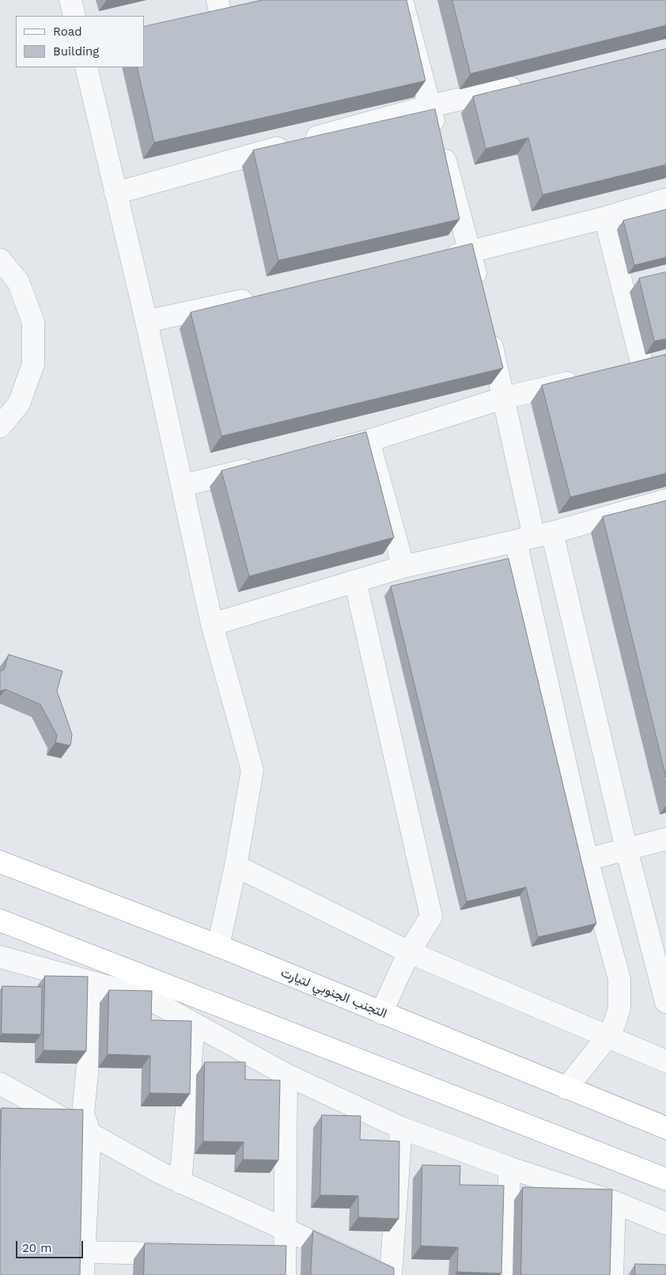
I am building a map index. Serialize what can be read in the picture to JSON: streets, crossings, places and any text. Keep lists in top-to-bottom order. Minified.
{"streets":{"highway":["التجنب الجنوبي لتيارت"]},"legend":["Road","Building"],"scale_bar":"20 m"}
